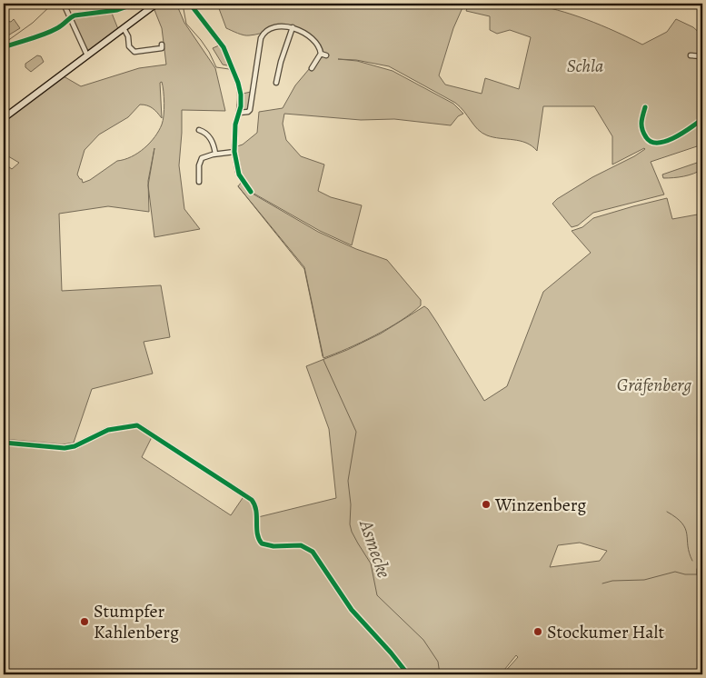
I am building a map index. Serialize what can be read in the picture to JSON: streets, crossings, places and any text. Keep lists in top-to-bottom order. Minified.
{"water":["Asmecke"],"parks":["Schla","Gräfenberg"],"places":["Winzenberg","Stumpfer Kahlenberg","Stockumer Halt"]}
